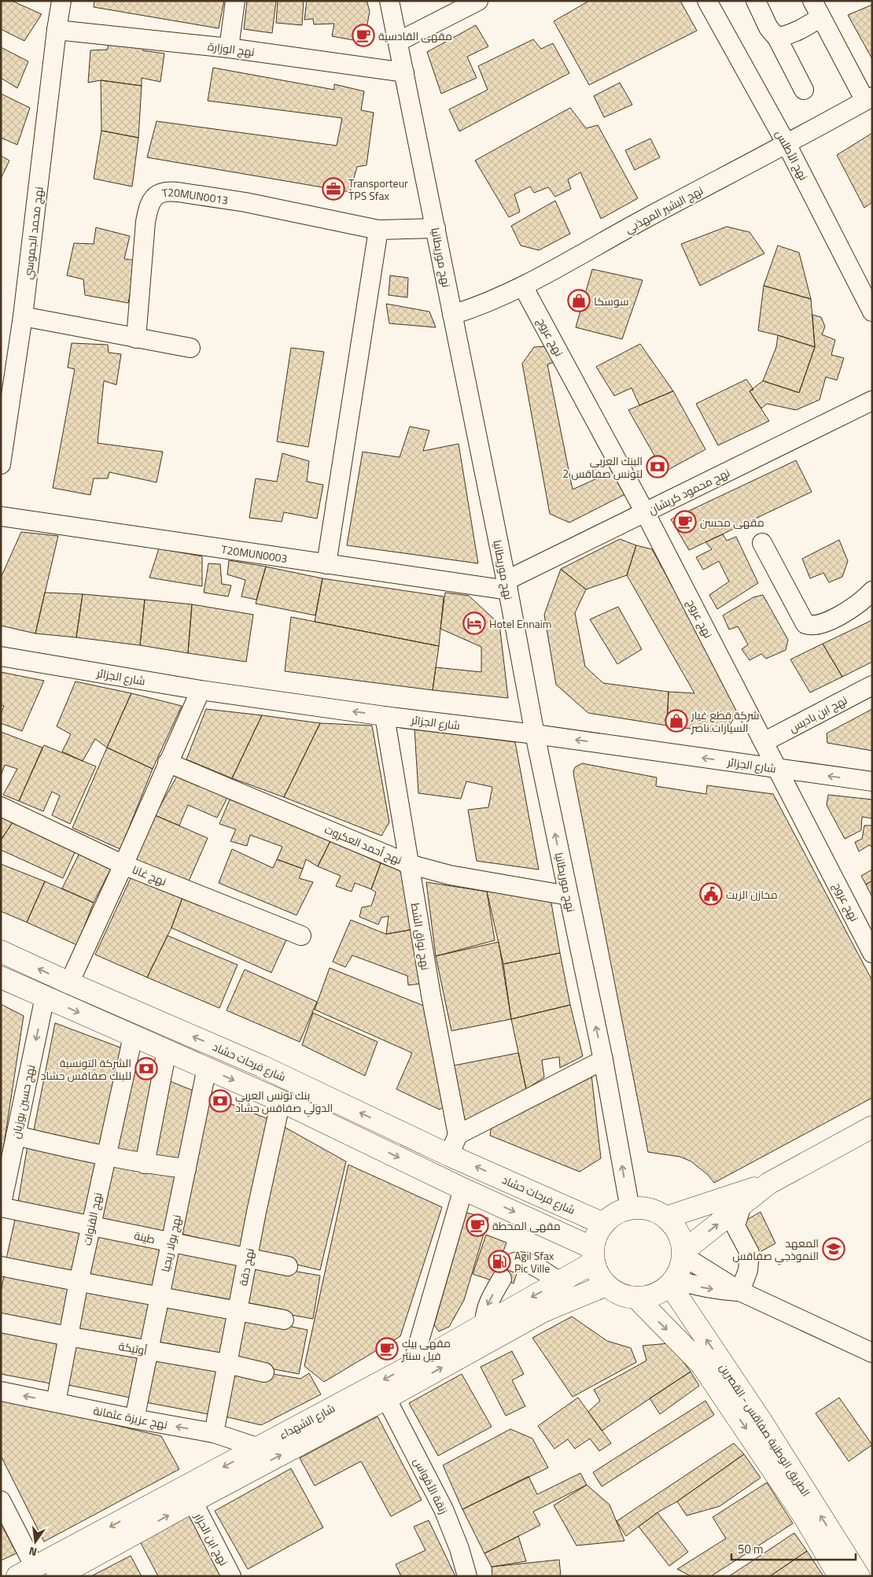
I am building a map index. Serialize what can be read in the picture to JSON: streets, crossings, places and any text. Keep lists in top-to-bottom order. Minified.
{"streets":{"main road":["شارع فرحات حشاد","شارع الشهداء","الطريق الوطنية صفاقس - القصرين"],"street":["نهج الوزارة","نهج الأطلس","T20MUN0013","نهج البشير المهذبي","نهج محمد الجموسي","نهج موريطانيا","نهج عروج","نهج محمود كريشان","T20MUN0003","شارع الجزائر","نهج ابن باديس","نهج أحمد العكروت","نهج غانا","نهج نواق الشط","نهج حسين بوزيان","نهج القنوات","طينة","نهج بولا ريجيا","نهج دقة","أوتيكة","نهج عزيزة عثمانة","زنقة الأقواس","نهج ابن الجزار"]},"crossings":[["نهج الوزارة","نهج محمد الجموسي"],["نهج الوزارة","نهج موريطانيا"],["نهج الأطلس","نهج البشير المهذبي"],["نهج البشير المهذبي","نهج موريطانيا"],["نهج البشير المهذبي","نهج عروج"],["نهج موريطانيا","نهج محمود كريشان"],["نهج موريطانيا","T20MUN0003"],["نهج موريطانيا","شارع الجزائر"],["نهج موريطانيا","نهج أحمد العكروت"],["نهج موريطانيا","شارع فرحات حشاد"],["نهج موريطانيا","شارع الشهداء"],["نهج موريطانيا","الطريق الوطنية صفاقس - القصرين"],["نهج عروج","نهج محمود كريشان"],["نهج عروج","شارع الجزائر"],["نهج عروج","نهج ابن باديس"],["نهج محمود كريشان","T20MUN0003"],["شارع الجزائر","نهج نواق الشط"],["نهج أحمد العكروت","نهج نواق الشط"],["شارع فرحات حشاد","شارع الشهداء"],["شارع فرحات حشاد","الطريق الوطنية صفاقس - القصرين"],["نهج حسين بوزيان","طينة"],["نهج القنوات","طينة"],["نهج القنوات","أوتيكة"],["نهج القنوات","نهج عزيزة عثمانة"],["طينة","نهج بولا ريجيا"],["طينة","نهج دقة"],["نهج بولا ريجيا","أوتيكة"],["نهج بولا ريجيا","نهج عزيزة عثمانة"],["نهج دقة","أوتيكة"],["نهج دقة","نهج عزيزة عثمانة"],["نهج عزيزة عثمانة","شارع الشهداء"],["شارع الشهداء","الطريق الوطنية صفاقس - القصرين"],["شارع الشهداء","زنقة الأقواس"],["شارع الشهداء","نهج ابن الجزار"]],"one_way":["نهج موريطانيا","شارع الجزائر"],"places":{"cafe":["مقهى القادسية","مقهى محسن","مقهى المحطة","مقهى بيك فيل سنتر"],"office":["Transporteur TPS Sfax"],"shop":["سوسكا","شركة قطع غيار السيارات ناصر"],"bank":["البنك العربي لتونس صفاقس 2","الشركة التونسية للبنك صفاقس حشاد","بنك تونس العربي الدولي صفاقس حشاد"],"hotel":["Hotel Ennaim"],"public building":["مخازن الزيت"],"school or university":["المعهد النموذجي صفاقس"],"fuel station":["Agil Sfax Pic Ville"]},"scale_bar":"50 m","north":"bottom"}
